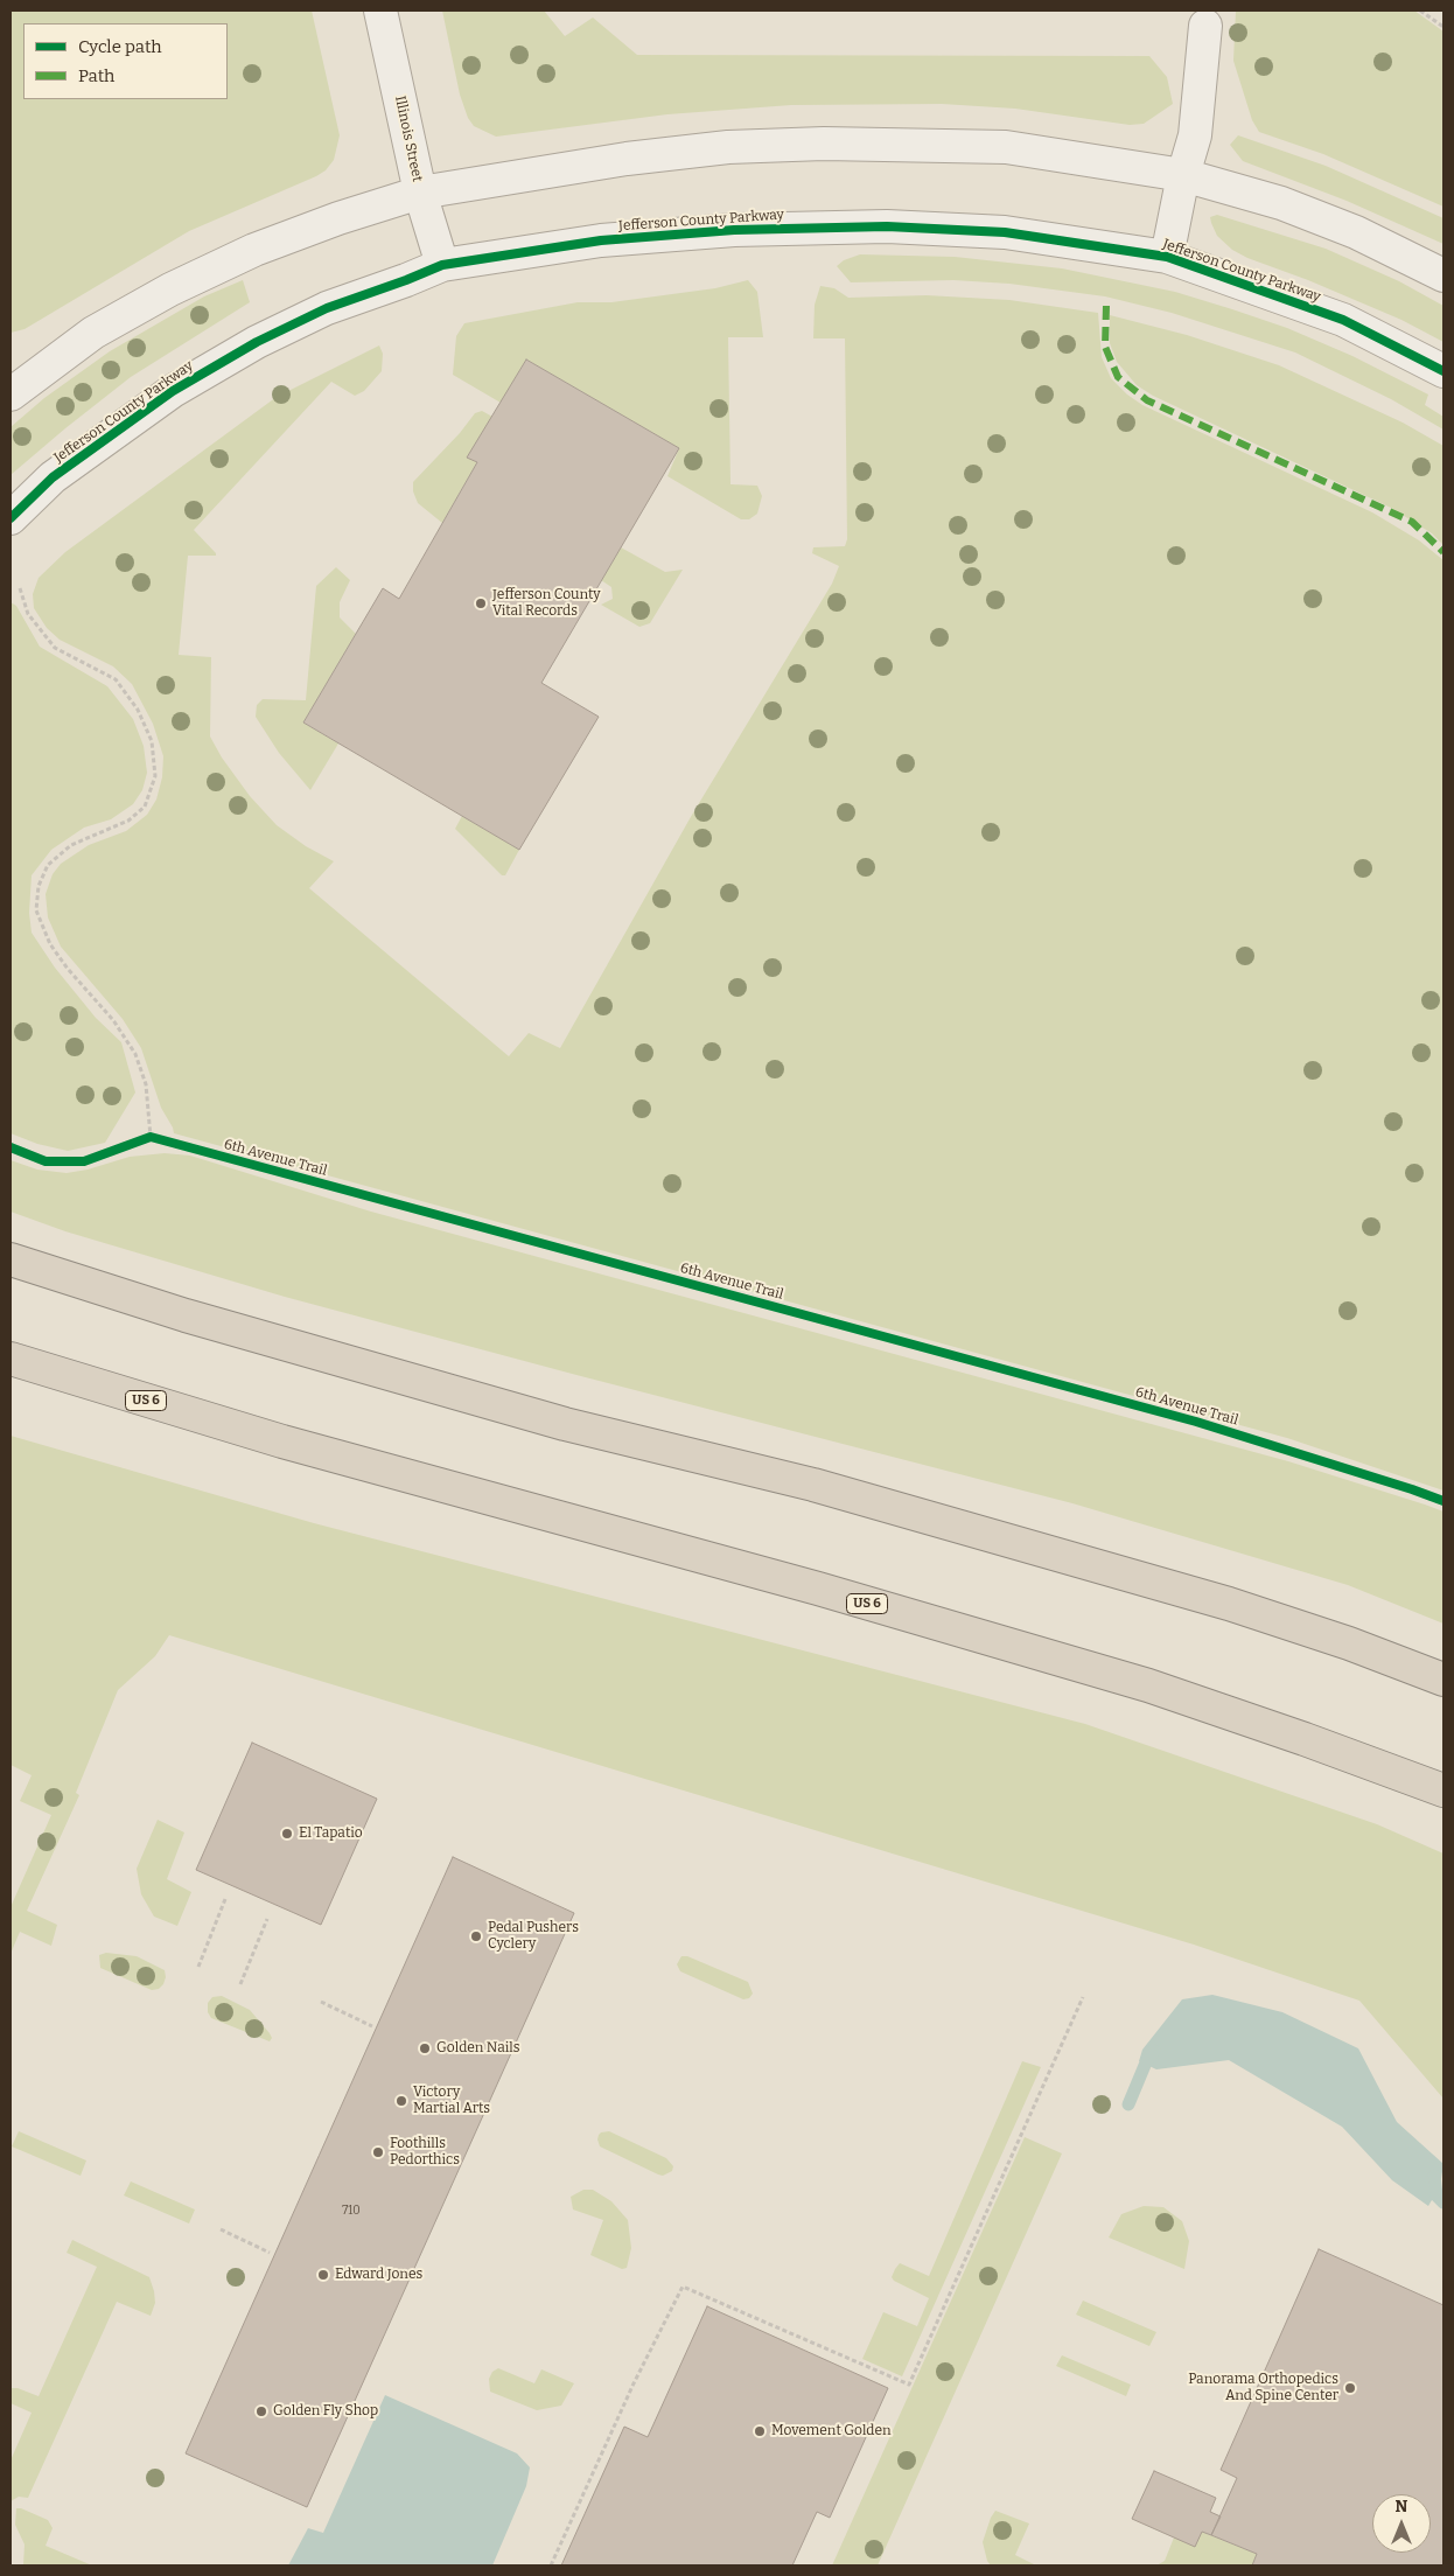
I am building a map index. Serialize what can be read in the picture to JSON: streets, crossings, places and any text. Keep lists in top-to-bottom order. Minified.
{"streets":{"highway":["US 6"],"street":["Illinois Street","Jefferson County Parkway"],"cycle path":["6th Avenue Trail"]},"crossings":[["Illinois Street","Jefferson County Parkway"]],"places":["Jefferson County Vital Records","El Tapatio","Pedal Pushers Cyclery","Golden Nails","Victory Martial Arts","Foothills Pedorthics","Edward Jones","Panorama Orthopedics And Spine Center","Golden Fly Shop","Movement Golden"],"house_numbers":["710"],"legend":["Cycle path","Path"],"north":"top"}
